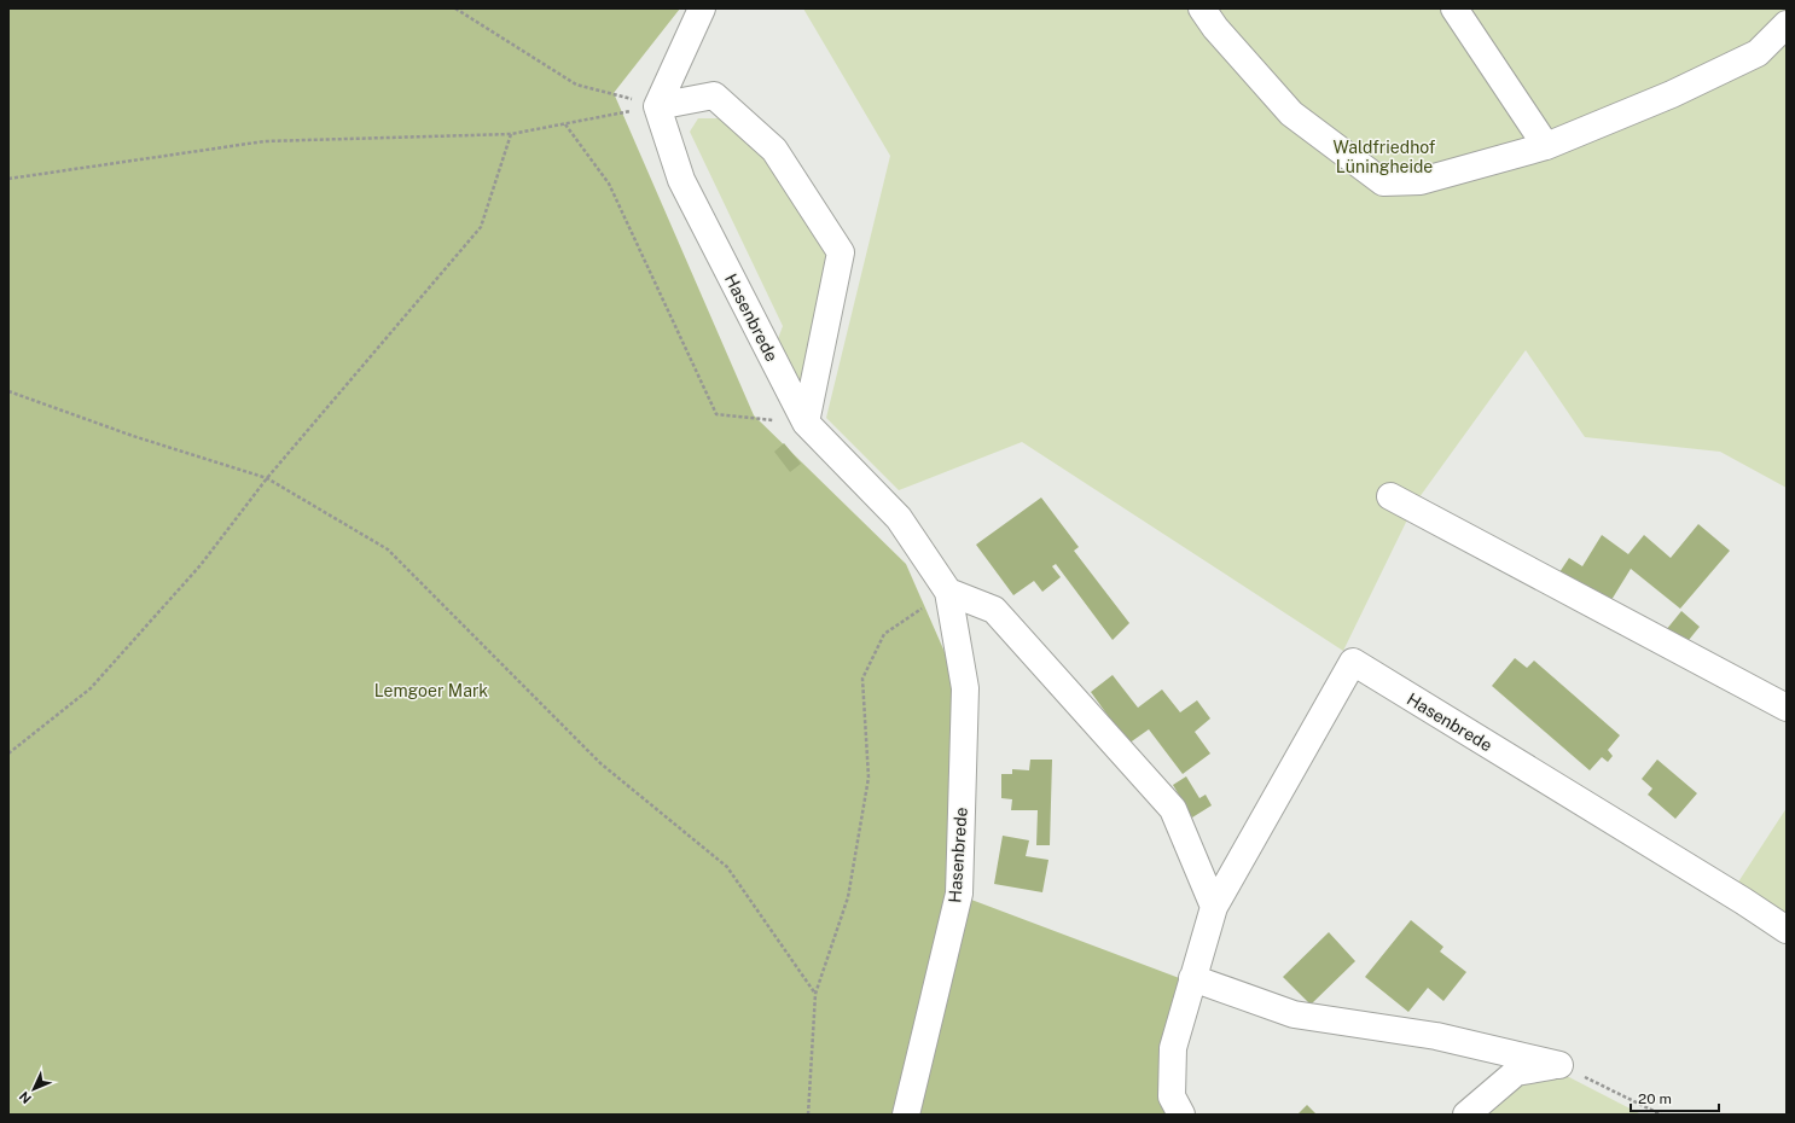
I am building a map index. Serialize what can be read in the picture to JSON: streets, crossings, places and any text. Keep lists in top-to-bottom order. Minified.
{"streets":{"street":["Hasenbrede"]},"parks":["Waldfriedhof Lüningheide","Lemgoer Mark"],"scale_bar":"20 m","north":"bottom left"}
